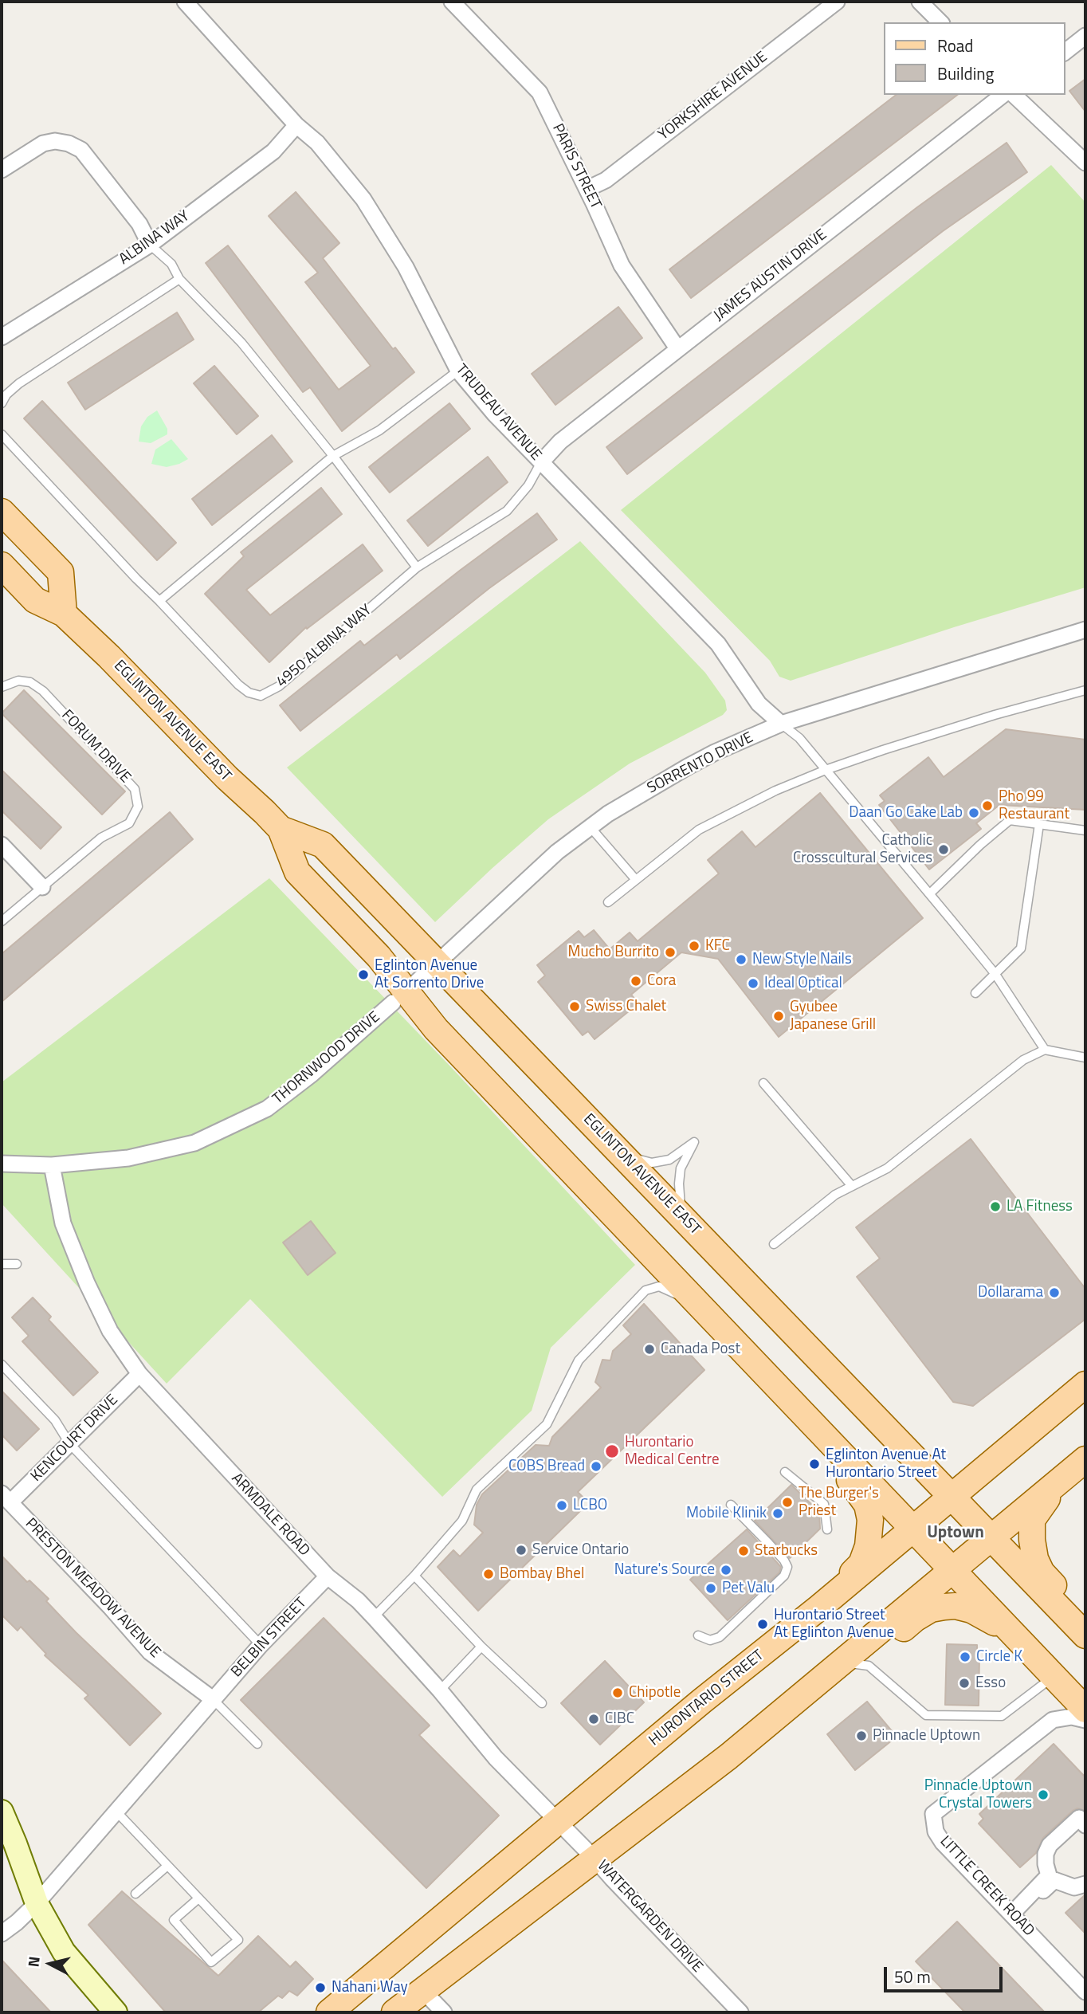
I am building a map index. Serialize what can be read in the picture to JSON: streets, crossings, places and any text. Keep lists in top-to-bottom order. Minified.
{"streets":{"main road":["EGLINTON AVENUE EAST","HURONTARIO STREET"],"street":["YORKSHIRE AVENUE","PARIS STREET","ALBINA WAY","JAMES AUSTIN DRIVE","TRUDEAU AVENUE","SORRENTO DRIVE","THORNWOOD DRIVE","KENCOURT DRIVE","ARMDALE ROAD","PRESTON MEADOW AVENUE","BELBIN STREET","LITTLE CREEK ROAD","WATERGARDEN DRIVE"],"lane":["4950 ALBINA WAY","FORUM DRIVE"]},"crossings":[["YORKSHIRE AVENUE","PARIS STREET"],["PARIS STREET","JAMES AUSTIN DRIVE"],["ALBINA WAY","TRUDEAU AVENUE"],["JAMES AUSTIN DRIVE","TRUDEAU AVENUE"],["JAMES AUSTIN DRIVE","4950 ALBINA WAY"],["TRUDEAU AVENUE","4950 ALBINA WAY"],["TRUDEAU AVENUE","SORRENTO DRIVE"],["EGLINTON AVENUE EAST","SORRENTO DRIVE"],["EGLINTON AVENUE EAST","THORNWOOD DRIVE"],["EGLINTON AVENUE EAST","HURONTARIO STREET"],["SORRENTO DRIVE","THORNWOOD DRIVE"],["THORNWOOD DRIVE","ARMDALE ROAD"],["KENCOURT DRIVE","ARMDALE ROAD"],["KENCOURT DRIVE","PRESTON MEADOW AVENUE"],["ARMDALE ROAD","BELBIN STREET"],["ARMDALE ROAD","HURONTARIO STREET"],["ARMDALE ROAD","WATERGARDEN DRIVE"],["PRESTON MEADOW AVENUE","BELBIN STREET"],["HURONTARIO STREET","WATERGARDEN DRIVE"]],"districts":["Uptown"],"places":["Pho 99 Restaurant","Daan Go Cake Lab","Catholic Crosscultural Services","KFC","Mucho Burrito","New Style Nails","Eglinton Avenue At Sorrento Drive","Cora","Ideal Optical","Swiss Chalet","Gyubee Japanese Grill","LA Fitness","Dollarama","Canada Post","Hurontario Medical Centre","Eglinton Avenue At Hurontario Street","COBS Bread","The Burger's Priest","LCBO","Mobile Klinik","Service Ontario","Starbucks","Nature's Source","Bombay Bhel","Pet Valu","Hurontario Street At Eglinton Avenue","Circle K","Esso","Chipotle","CIBC","Pinnacle Uptown","Pinnacle Uptown Crystal Towers","Nahani Way"],"legend":["Road","Building"],"scale_bar":"50 m","north":"left"}
